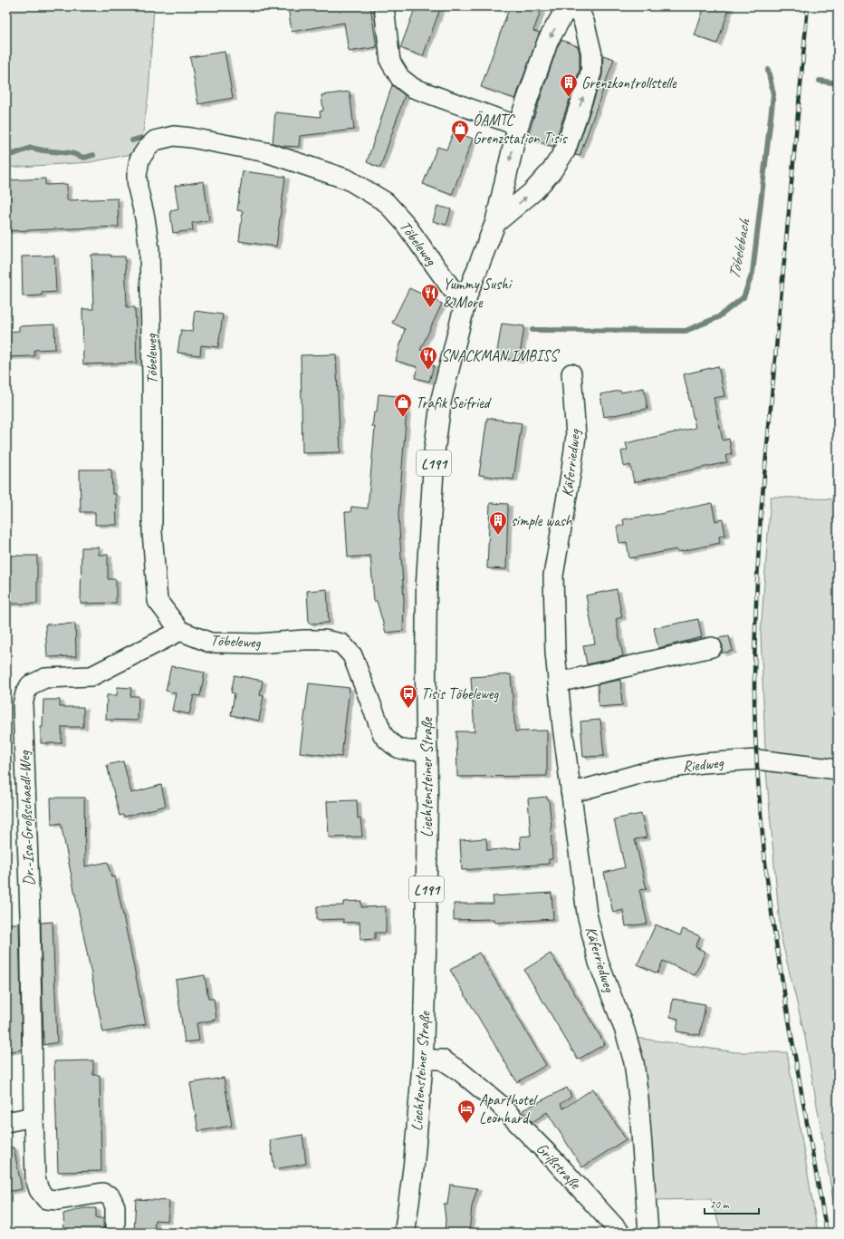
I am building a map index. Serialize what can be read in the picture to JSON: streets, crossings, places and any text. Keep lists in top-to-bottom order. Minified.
{"streets":{"main road":["L191","Liechtensteiner Straße"],"street":["Töbeleweg","Käferriedweg","Riedweg","Dr.-Isa-Großschaedl-Weg","Grißstraße"]},"crossings":[["Töbeleweg","Liechtensteiner Straße"],["Töbeleweg","Dr.-Isa-Großschaedl-Weg"],["Käferriedweg","Riedweg"],["Liechtensteiner Straße","Grißstraße"]],"water":["Töbelebach"],"places":{"building":["Grenzkontrollstelle","simple wash"],"shop":["ÖAMTC Grenzstation Tisis","Trafik Seifried"],"restaurant":["Yummy Sushi & More","SNACKMAN IMBISS"],"bus stop":["Tisis Töbeleweg"],"hotel":["Aparthotel Leonhard"]},"scale_bar":"20 m"}
